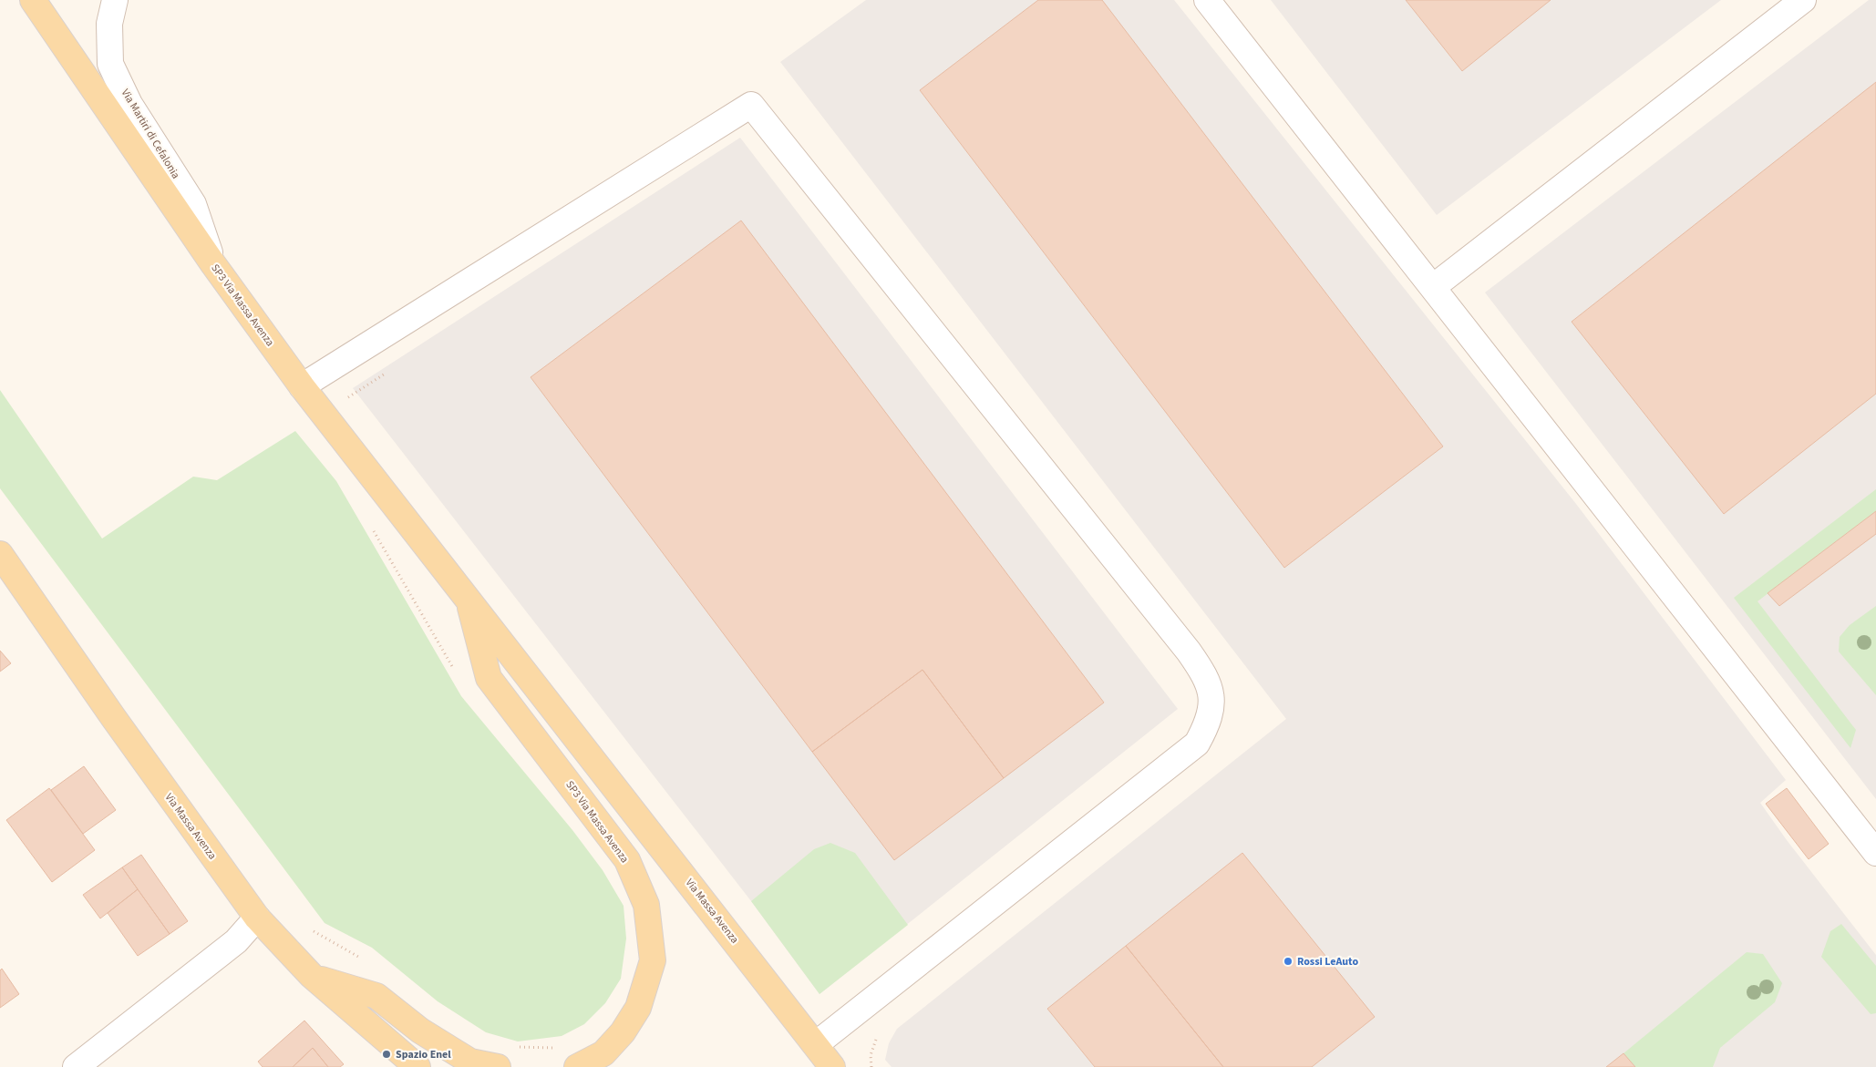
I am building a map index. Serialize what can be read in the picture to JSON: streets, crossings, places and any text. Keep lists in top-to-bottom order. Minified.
{"streets":{"main road":["SP3 Via Massa Avenza","Via Massa Avenza"],"street":["Via Martiri di Cefalonia"]},"crossings":[["Via Martiri di Cefalonia","SP3 Via Massa Avenza"],["SP3 Via Massa Avenza","Via Massa Avenza"]],"places":["Rossi LeAuto","Spazio Enel"]}
